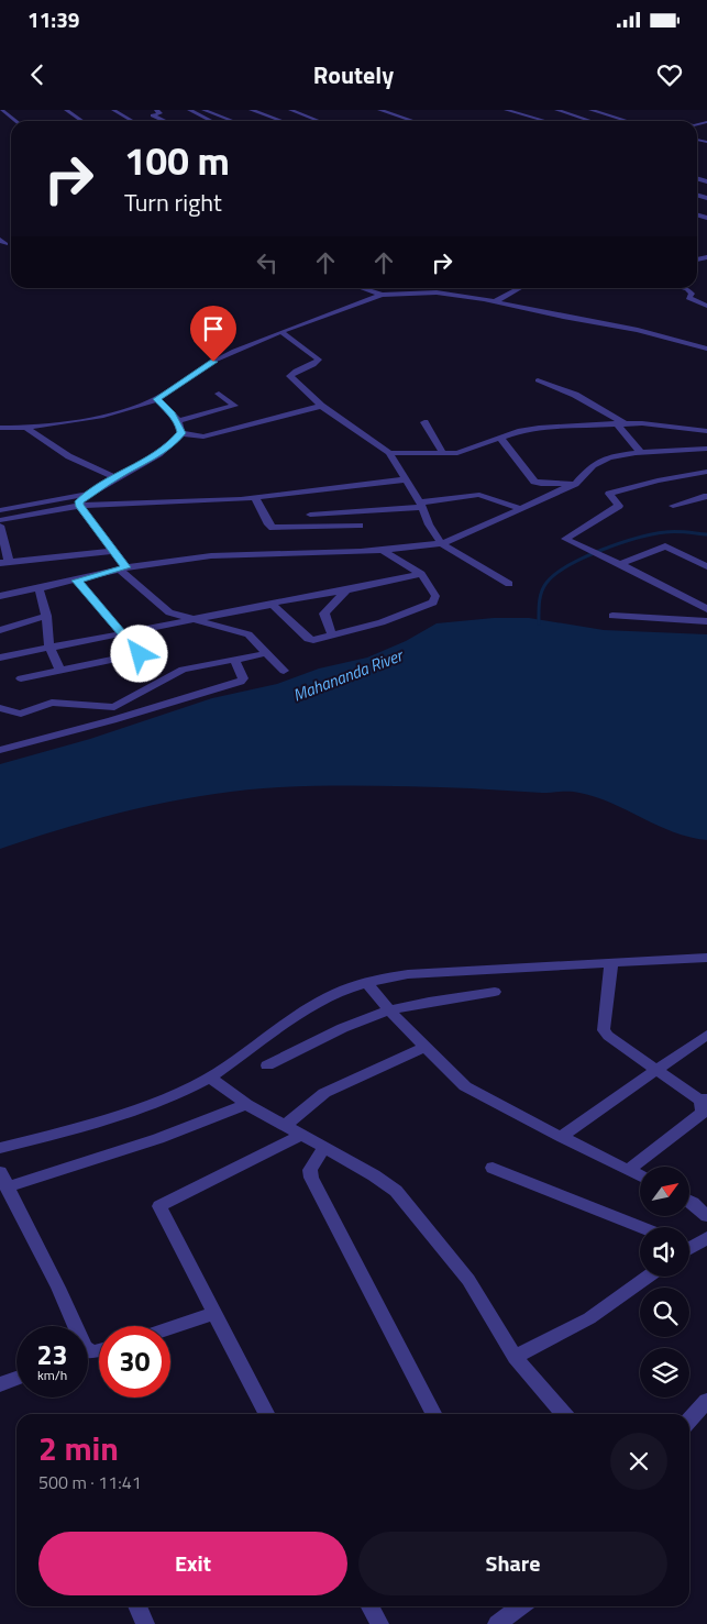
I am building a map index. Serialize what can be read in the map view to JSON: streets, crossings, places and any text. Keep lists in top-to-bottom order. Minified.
{"water":["Mahananda River"],"north":"top right","page":{"status":"11:39","header":"Routely","turn":["100 m","Turn right"],"speed":"23 km/h","limit":"30","heading":["2 min","500 m · 11:41"],"buttons":["Exit","Share"]}}
